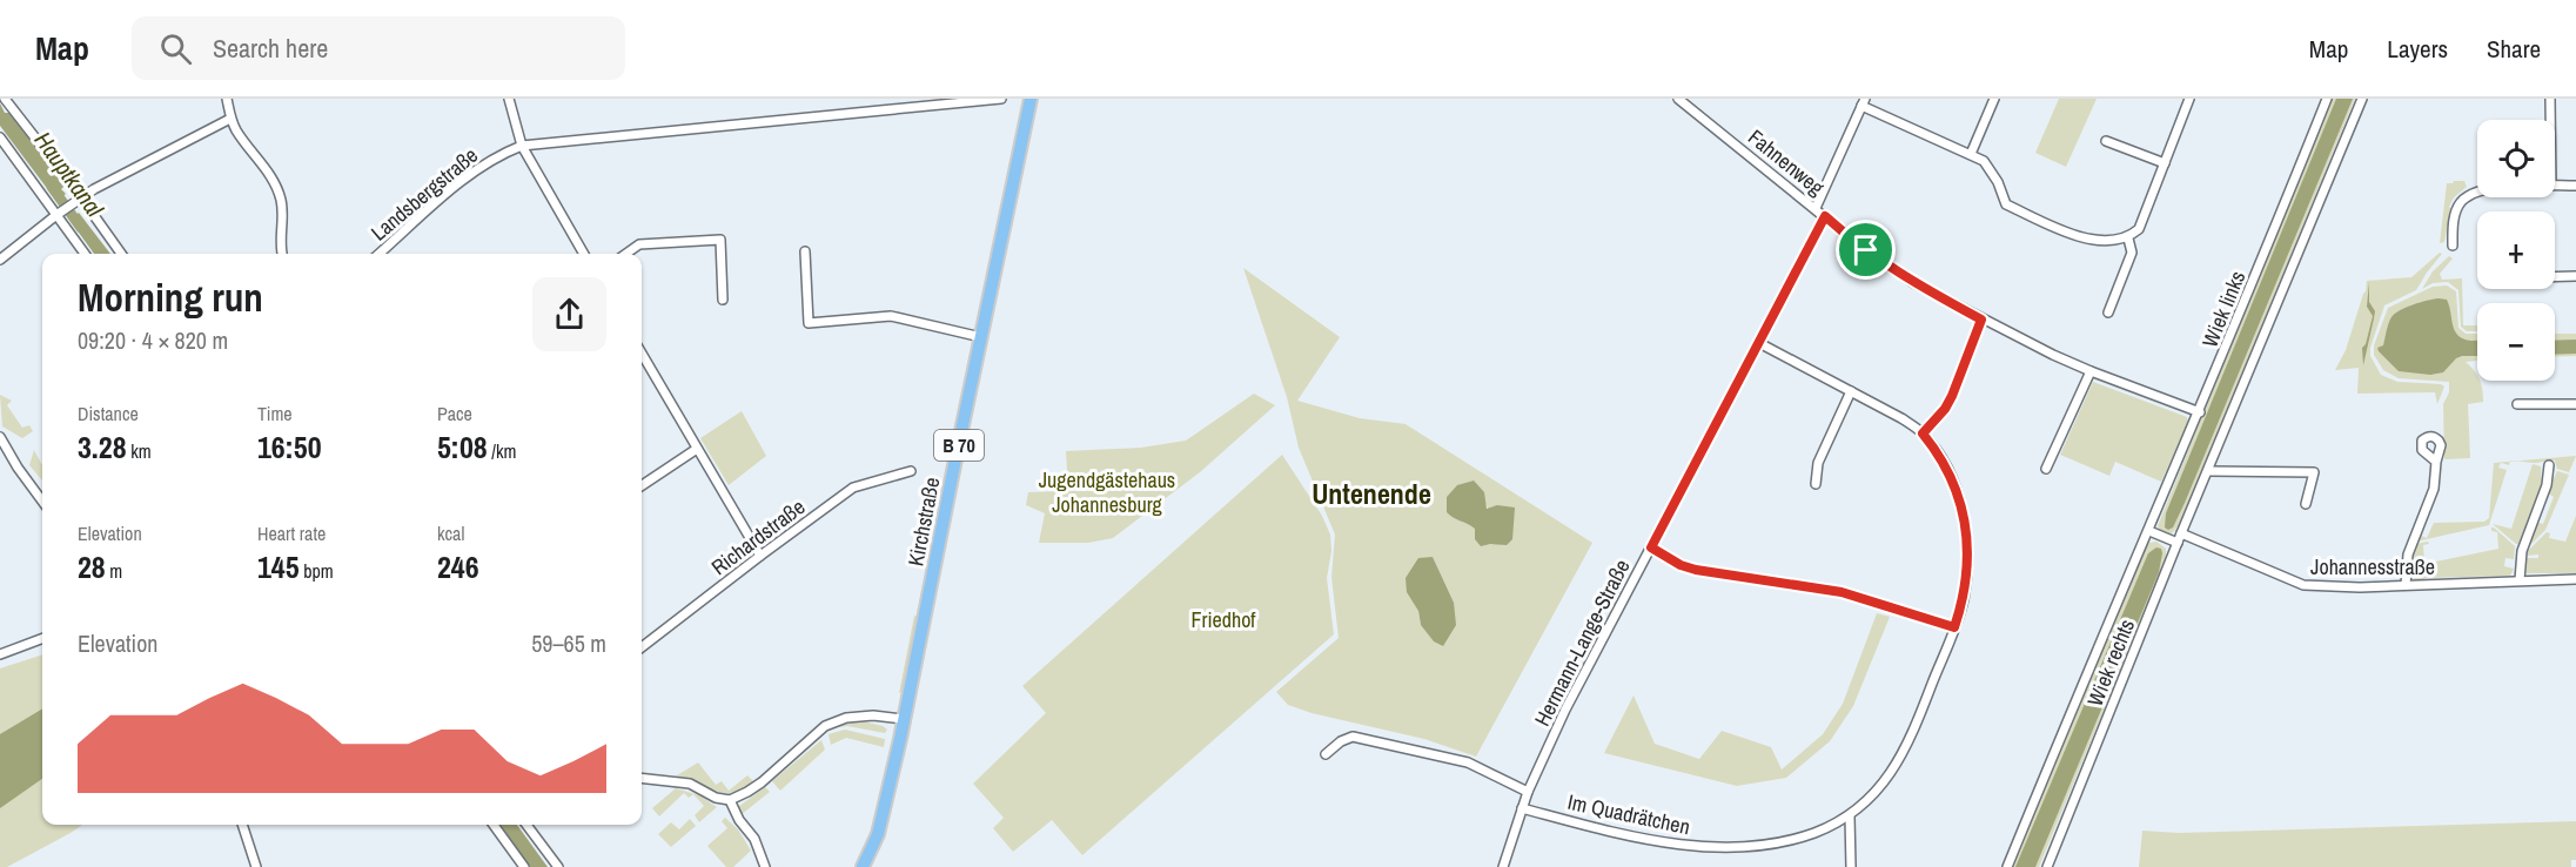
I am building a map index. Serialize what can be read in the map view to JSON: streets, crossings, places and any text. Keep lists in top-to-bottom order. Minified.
{"streets":{"main road":["B 70","Kirchstraße"],"street":["Fahnenweg","Landsbergstraße","Wiek links","Richardstraße","Johannesstraße","Hermann-Lange-Straße","Wiek rechts","Im Quadrätchen"]},"crossings":[["Fahnenweg","Wiek links"],["Fahnenweg","Hermann-Lange-Straße"],["Johannesstraße","Wiek rechts"],["Hermann-Lange-Straße","Im Quadrätchen"]],"districts":["Untenende"],"water":["Hauptkanal"],"parks":["Jugendgästehaus Johannesburg","Friedhof"],"page":{"header":"Map","search":"Search here","nav":["Map","Layers","Share"],"map_buttons":["+","−"],"heading":["Morning run","09:20 · 4 × 820 m"],"stats":[["Distance","3.28 km"],["Time","16:50"],["Pace","5:08 /km"],["Elevation","28 m"],["Heart rate","145 bpm"],["kcal","246"]],"chart":["Elevation","59–65 m"]}}
